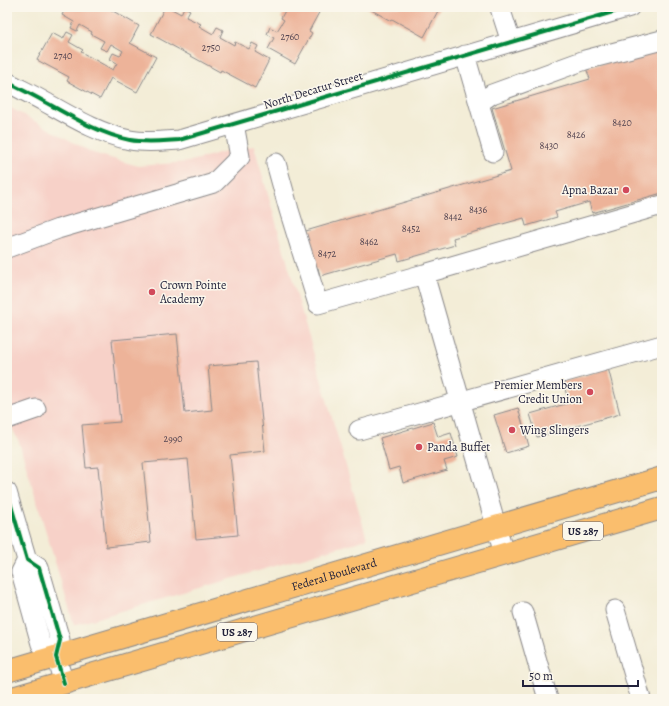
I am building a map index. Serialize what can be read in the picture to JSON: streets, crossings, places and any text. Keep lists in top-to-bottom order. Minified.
{"streets":{"main road":["US 287","Federal Boulevard"],"street":["North Decatur Street"]},"places":["Apna Bazar","Crown Pointe Academy","Premier Members Credit Union","Wing Slingers","Panda Buffet"],"house_numbers":["2760","2750","2740","8420","8426","8430","8436","8442","8452","8462","8472","2990"],"scale_bar":"50 m"}
